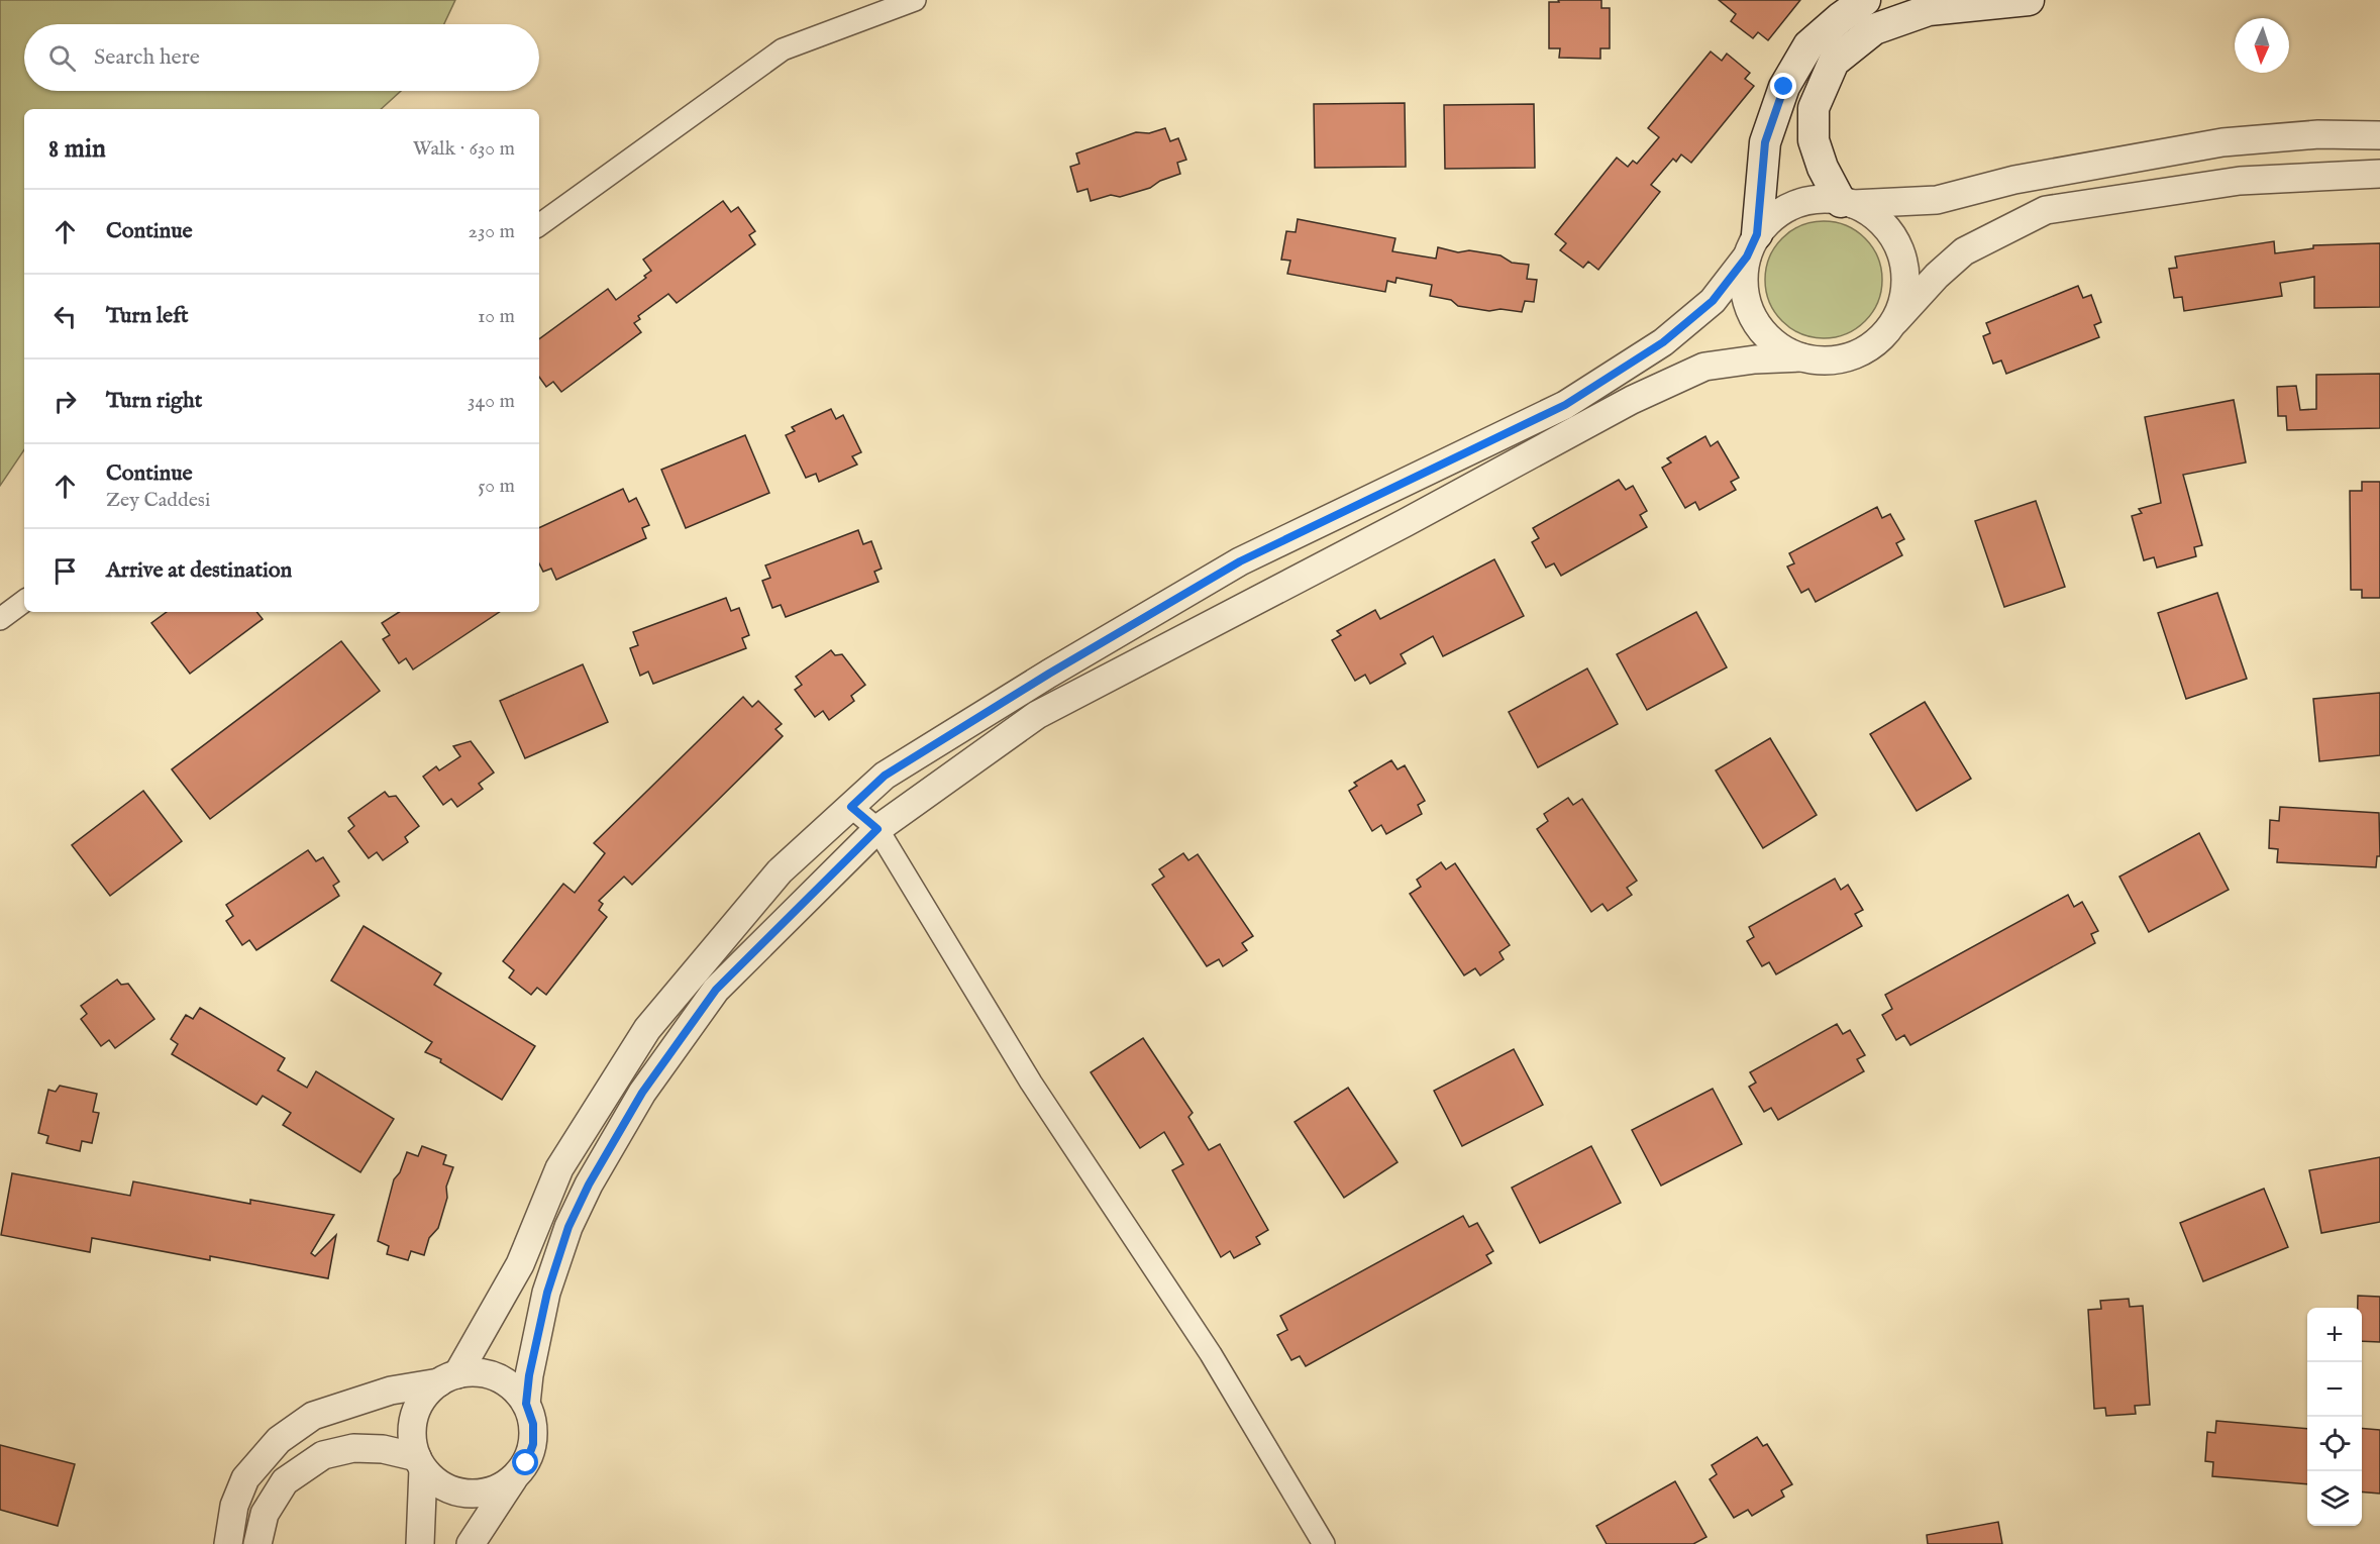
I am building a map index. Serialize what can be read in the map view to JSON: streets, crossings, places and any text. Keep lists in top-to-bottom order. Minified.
{"north":"bottom","page":{"search":"Search here","heading":["8 min","Walk · 630 m"],"list":[["Continue","230 m"],["Turn left","10 m"],["Turn right","340 m"],["Continue","Zey Caddesi","50 m"],"Arrive at destination"],"map_buttons":["+","−"]}}
